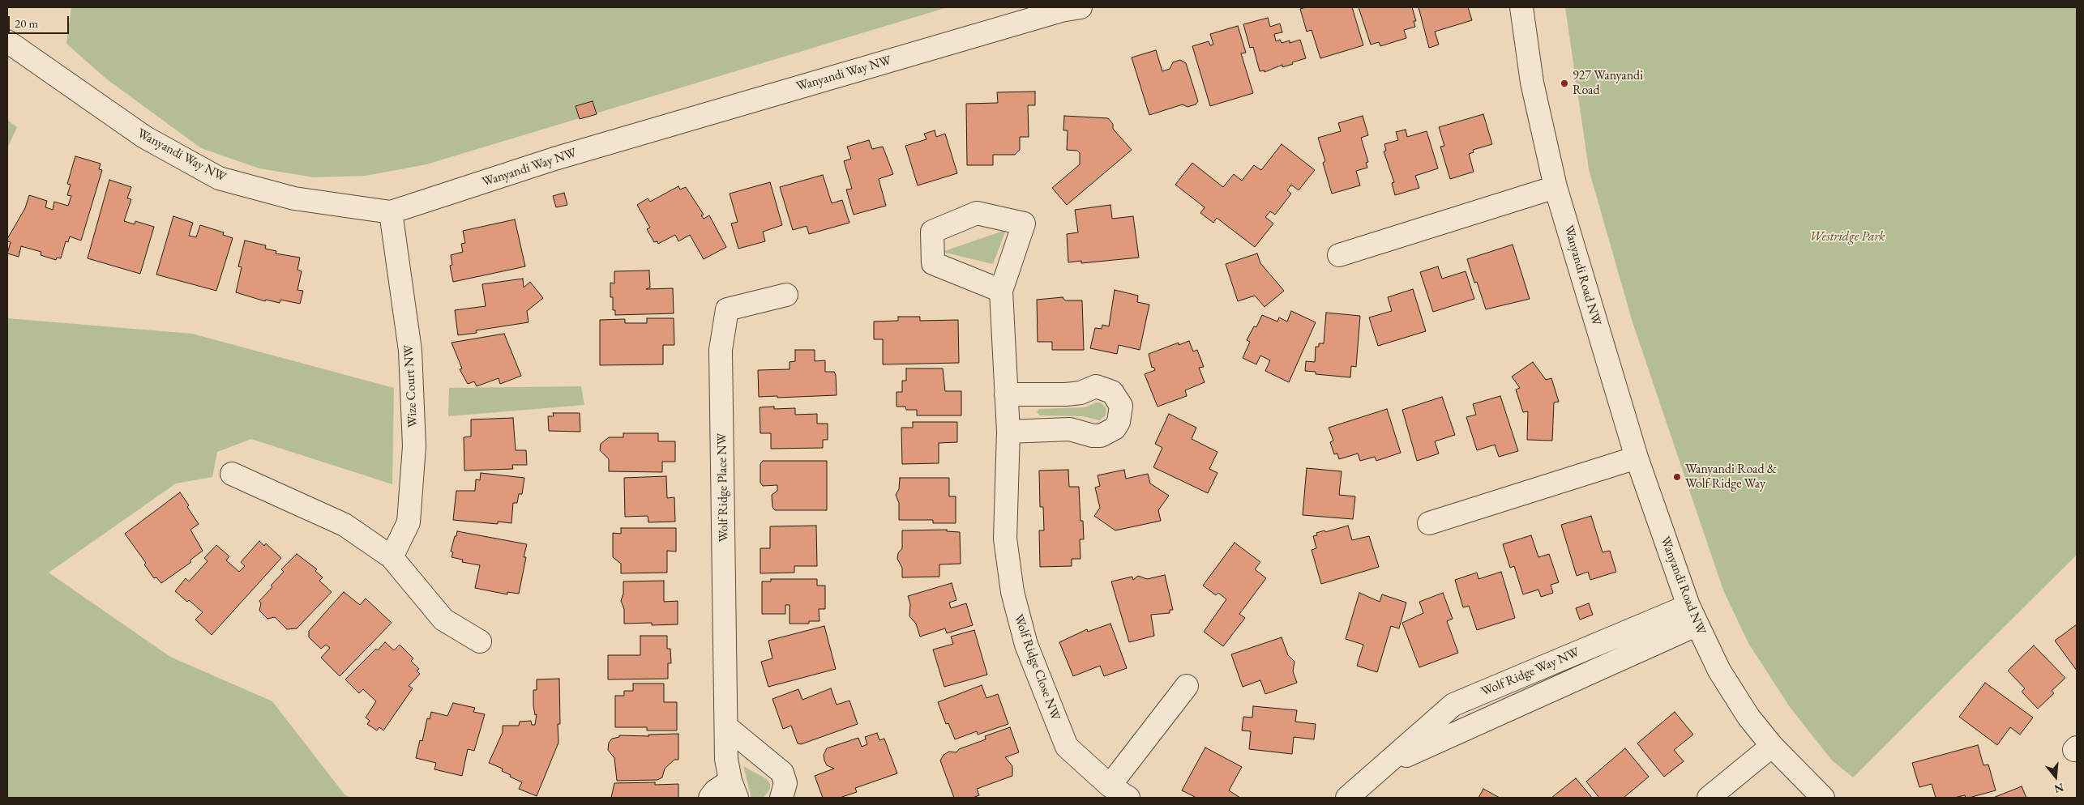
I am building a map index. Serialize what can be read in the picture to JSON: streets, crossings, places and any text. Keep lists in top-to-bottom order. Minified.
{"streets":{"street":["Wanyandi Way NW","Wanyandi Road NW","Wize Court NW","Wolf Ridge Place NW","Wolf Ridge Close NW","Wolf Ridge Way NW"]},"crossings":[["Wanyandi Way NW","Wize Court NW"],["Wanyandi Road NW","Wolf Ridge Way NW"]],"parks":["Westridge Park"],"places":["927 Wanyandi Road","Wanyandi Road & Wolf Ridge Way"],"scale_bar":"20 m","north":"bottom"}
